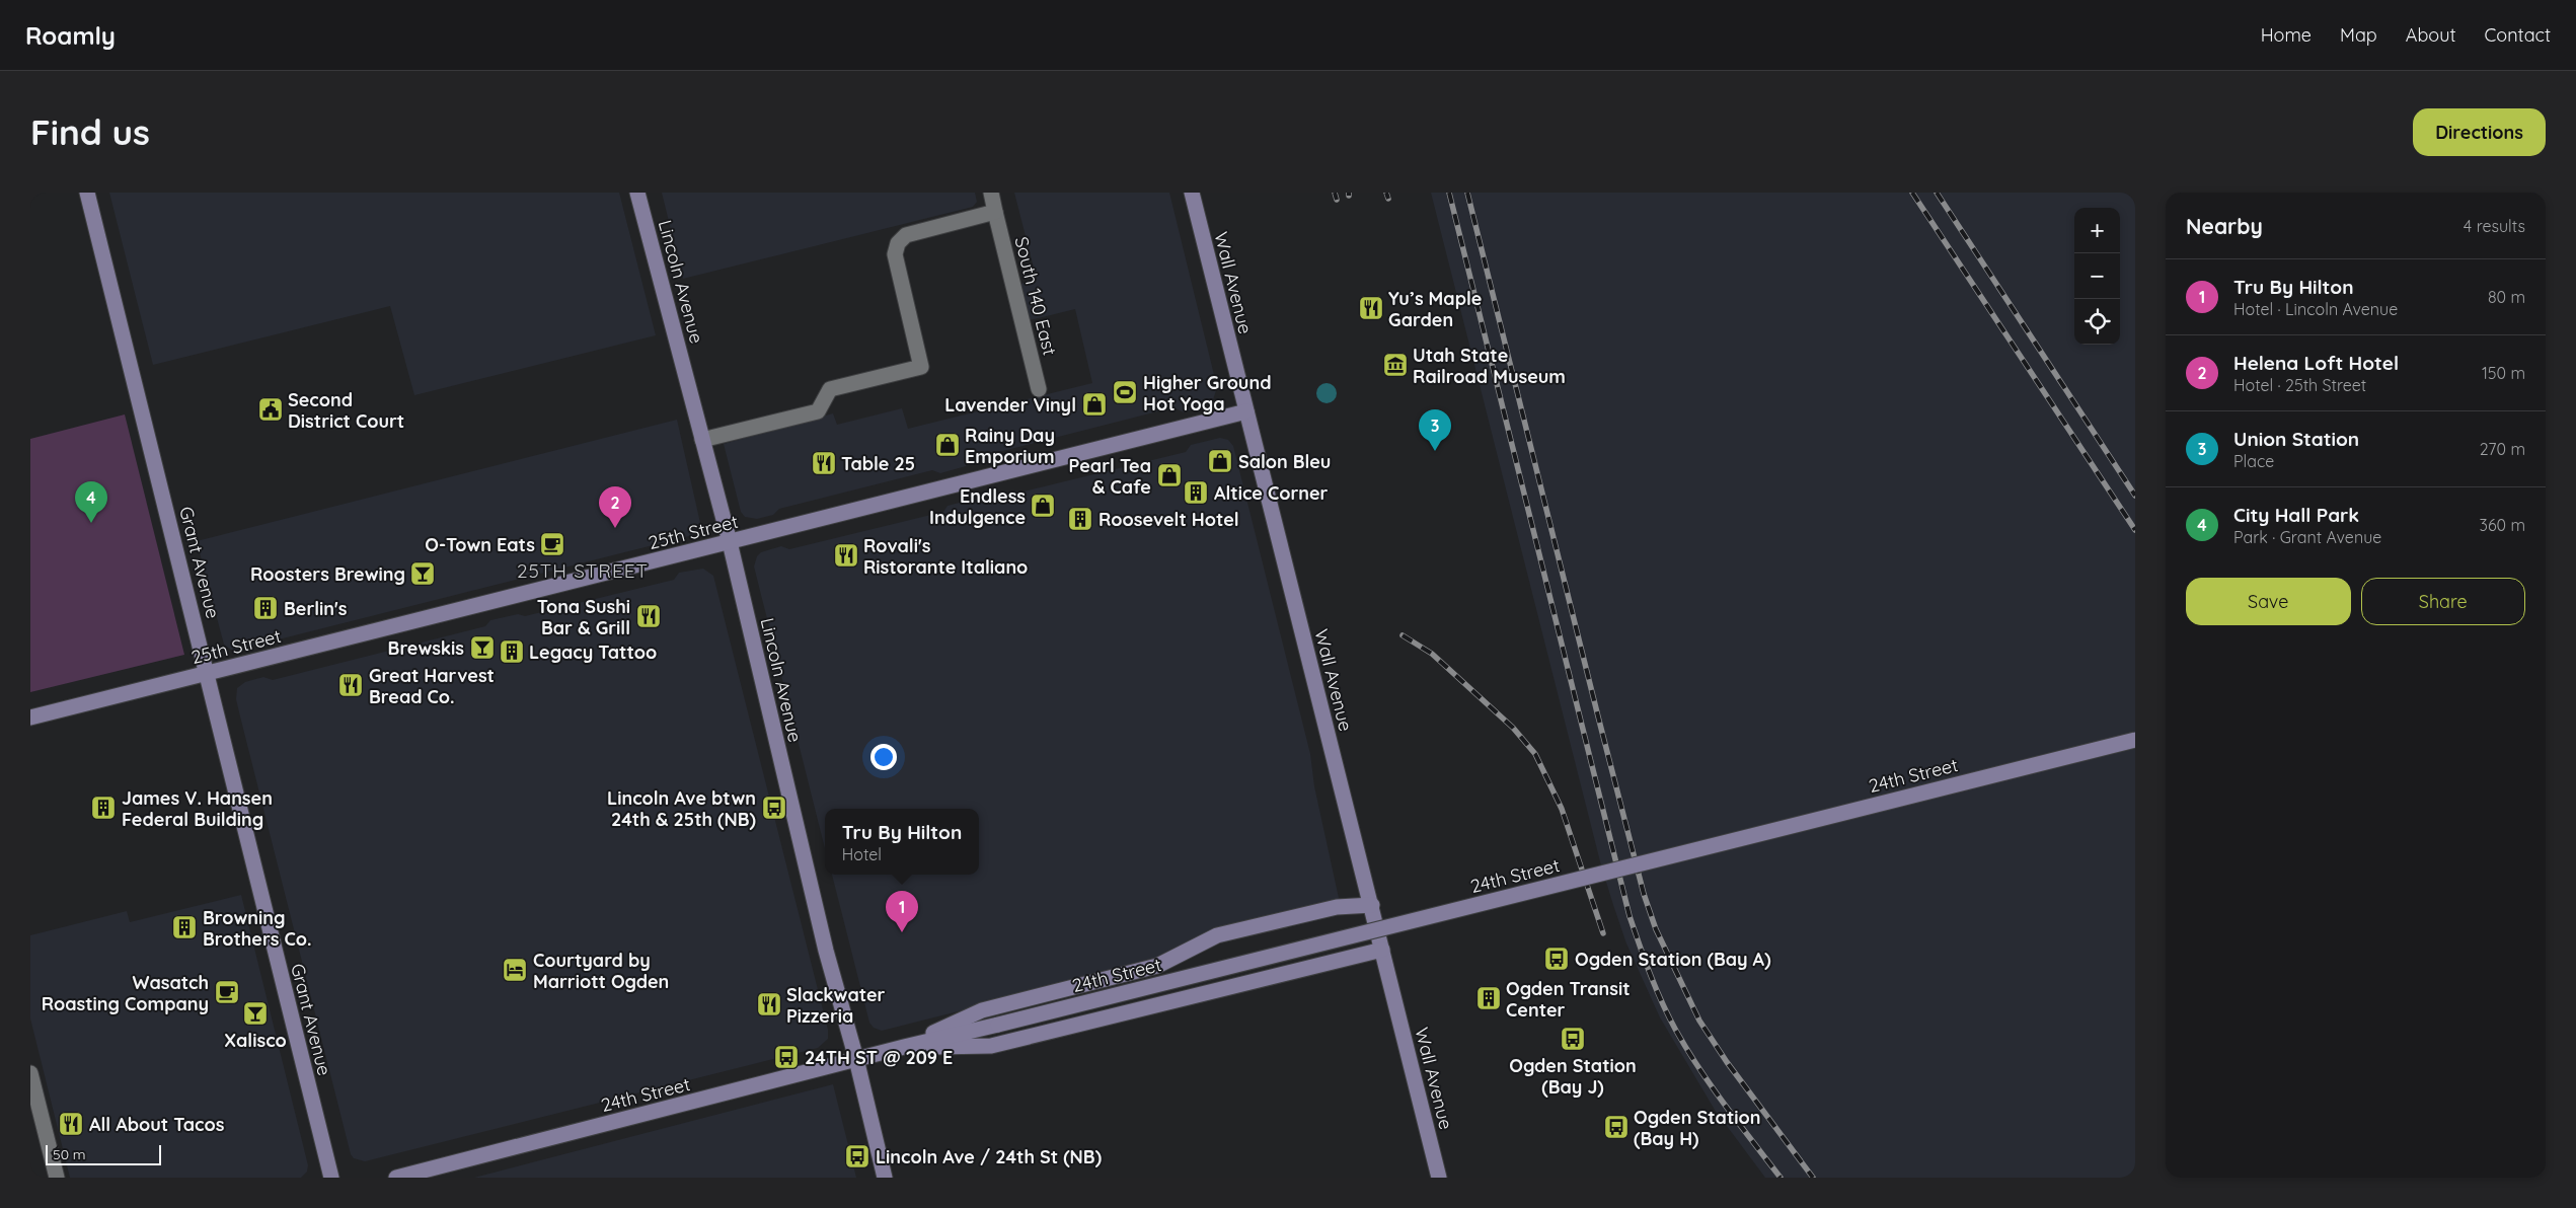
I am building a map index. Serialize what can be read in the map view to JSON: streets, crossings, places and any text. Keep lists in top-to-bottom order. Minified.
{"streets":{"main road":["Lincoln Avenue","Wall Avenue","25th Street","Grant Avenue","24th Street"],"street":["South 140 East"]},"crossings":[["Lincoln Avenue","25th Street"],["Lincoln Avenue","24th Street"],["Wall Avenue","25th Street"],["Wall Avenue","24th Street"],["25th Street","Grant Avenue"]],"districts":["25TH STREET"],"places":{"restaurant":["Yu’s Maple Garden","Table 25","Rovali's Ristorante Italiano","Tona Sushi Bar & Grill","Great Harvest Bread Co.","Slackwater Pizzeria","All About Tacos"],"museum":["Utah State Railroad Museum"],"sports":["Higher Ground Hot Yoga"],"shop":["Lavender Vinyl","Rainy Day Emporium","Salon Bleu","Pearl Tea & Cafe","Endless Indulgence"],"public building":["Second District Court"],"building":["Altice Corner","Roosevelt Hotel","Berlin's","Legacy Tattoo","James V. Hansen Federal Building","Browning Brothers Co.","Ogden Transit Center"],"cafe":["O-Town Eats","Wasatch Roasting Company"],"bar":["Roosters Brewing","Brewskis","Xalisco"],"bus stop":["Lincoln Ave btwn 24th & 25th (NB)","Ogden Station (Bay A)","Ogden Station (Bay J)","24TH ST @ 209 E","Ogden Station (Bay H)","Lincoln Ave / 24th St (NB)"],"hotel":["Courtyard by Marriott Ogden"]},"scale_bar":"50 m","page":{"header":"Roamly","nav":["Home","Map","About","Contact"],"buttons":["Directions",["Save","Share"]],"title":"Find us","heading":["Nearby","4 results"],"map_buttons":["+","−"],"list":[{"mark":"1","name":"Tru By Hilton","note":"Hotel · Lincoln Avenue","value":"80 m"},{"mark":"2","name":"Helena Loft Hotel","note":"Hotel · 25th Street","value":"150 m"},{"mark":"3","name":"Union Station","note":"Place","value":"270 m"},{"mark":"4","name":"City Hall Park","note":"Park · Grant Avenue","value":"360 m"}],"pins":["3","4","2","1"],"popup":["Tru By Hilton","Hotel"],"scale":"50 m"}}
